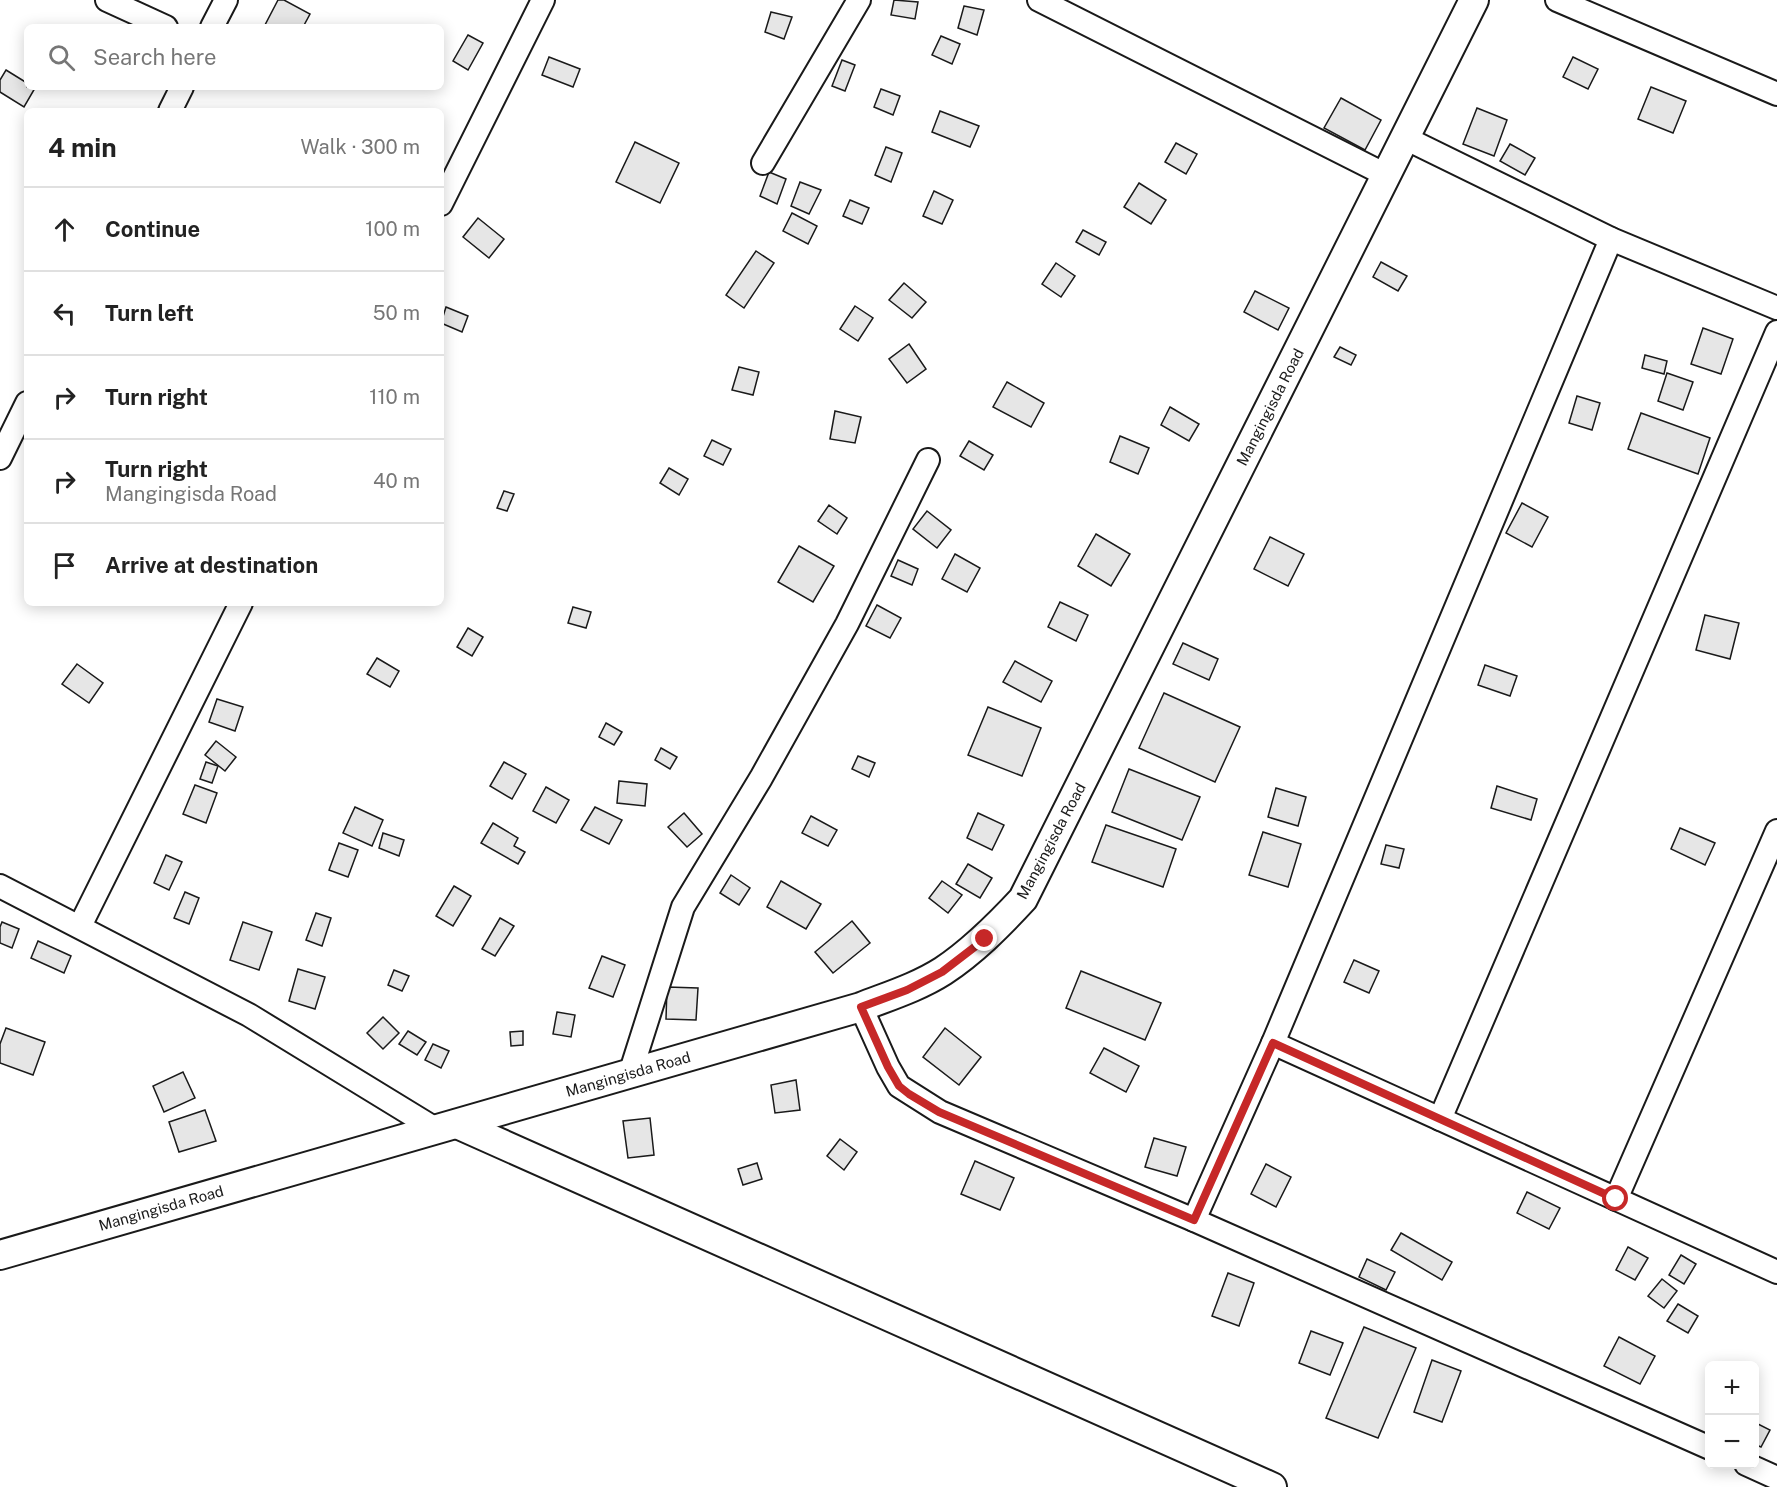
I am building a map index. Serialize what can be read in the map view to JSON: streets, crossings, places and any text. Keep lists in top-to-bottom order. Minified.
{"streets":{"street":["Mangingisda Road"]},"page":{"search":"Search here","heading":["4 min","Walk · 300 m"],"list":[["Continue","100 m"],["Turn left","50 m"],["Turn right","110 m"],["Turn right","Mangingisda Road","40 m"],"Arrive at destination"],"map_buttons":["+","−"]}}
